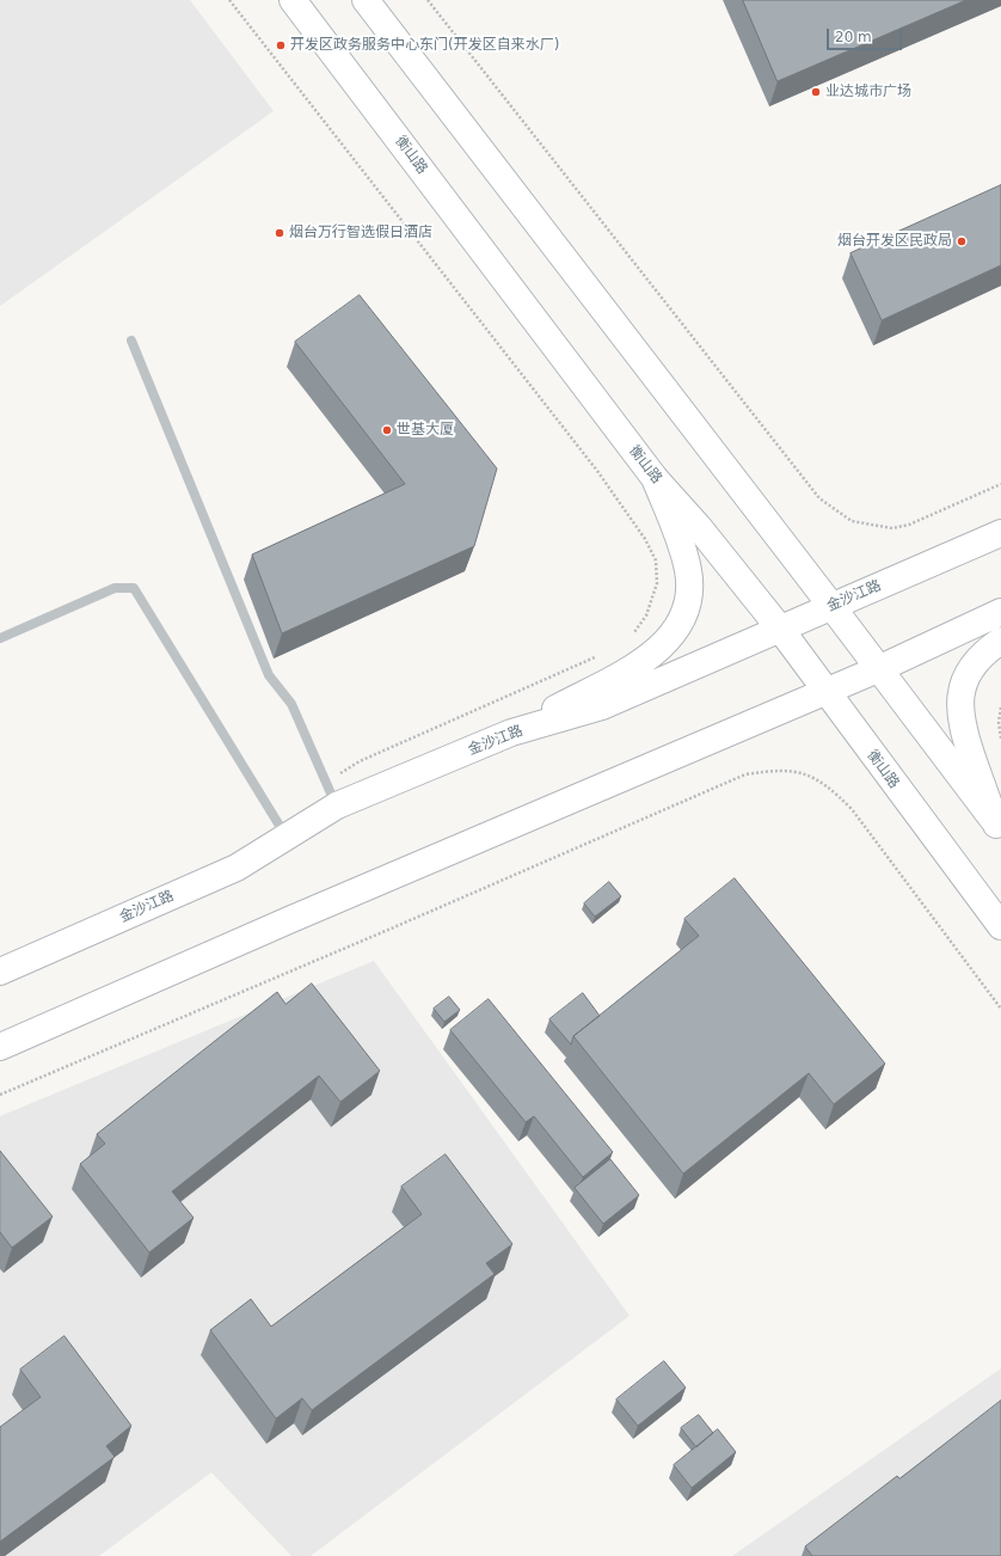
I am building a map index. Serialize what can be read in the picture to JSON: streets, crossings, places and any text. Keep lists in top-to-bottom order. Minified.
{"streets":{"main road":["衡山路","金沙江路"]},"crossings":[["衡山路","金沙江路"]],"places":["开发区政务服务中心东门(开发区自来水厂)","业达城市广场","烟台万行智选假日酒店","烟台开发区民政局","世基大厦"],"scale_bar":"20 m"}
